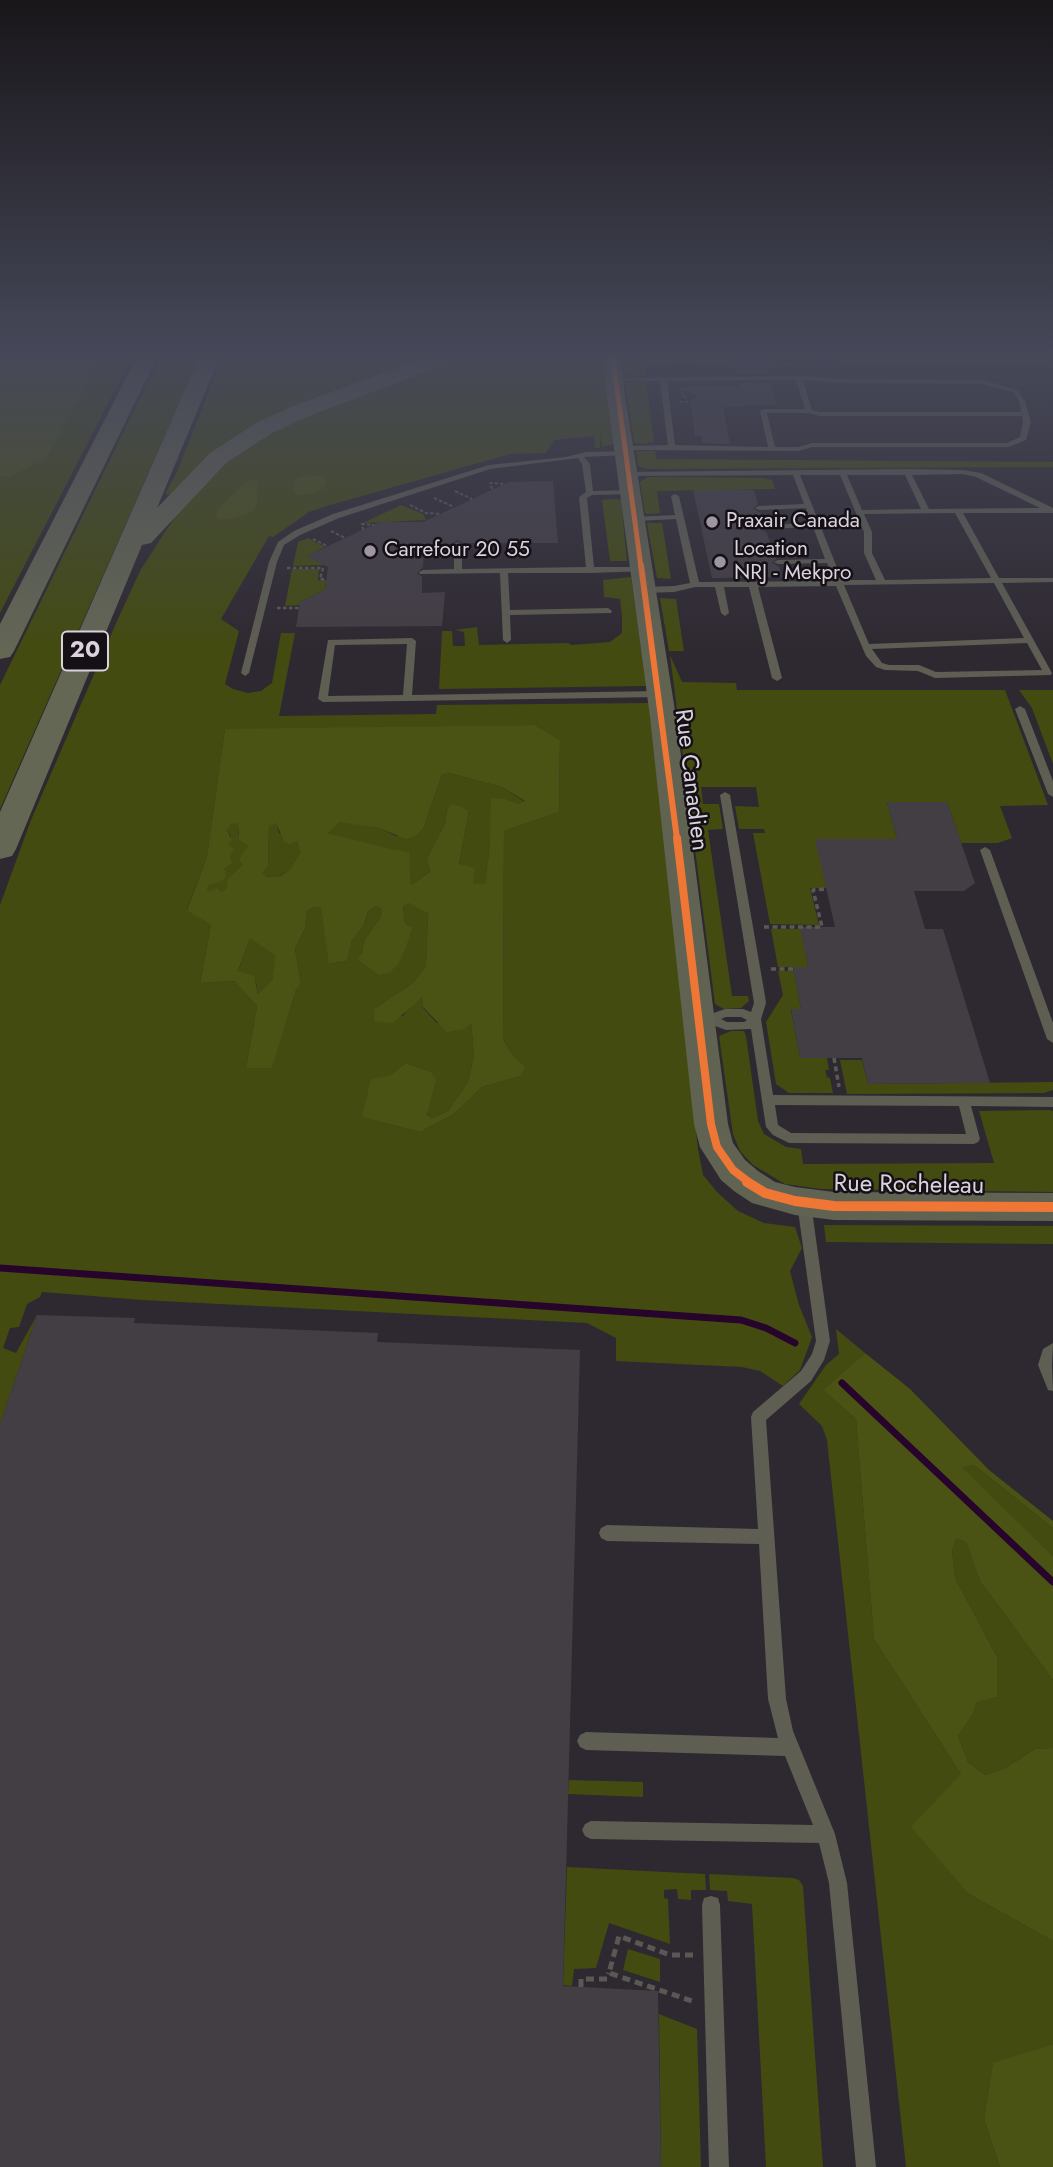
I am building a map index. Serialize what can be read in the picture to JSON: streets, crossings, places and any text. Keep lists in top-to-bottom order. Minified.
{"streets":{"highway":["20"],"street":["Rue Canadien","Rue Rocheleau"]},"crossings":[["Rue Canadien","Rue Rocheleau"]],"places":["Praxair Canada","Carrefour 20 55","Location NRJ - Mekpro"]}
